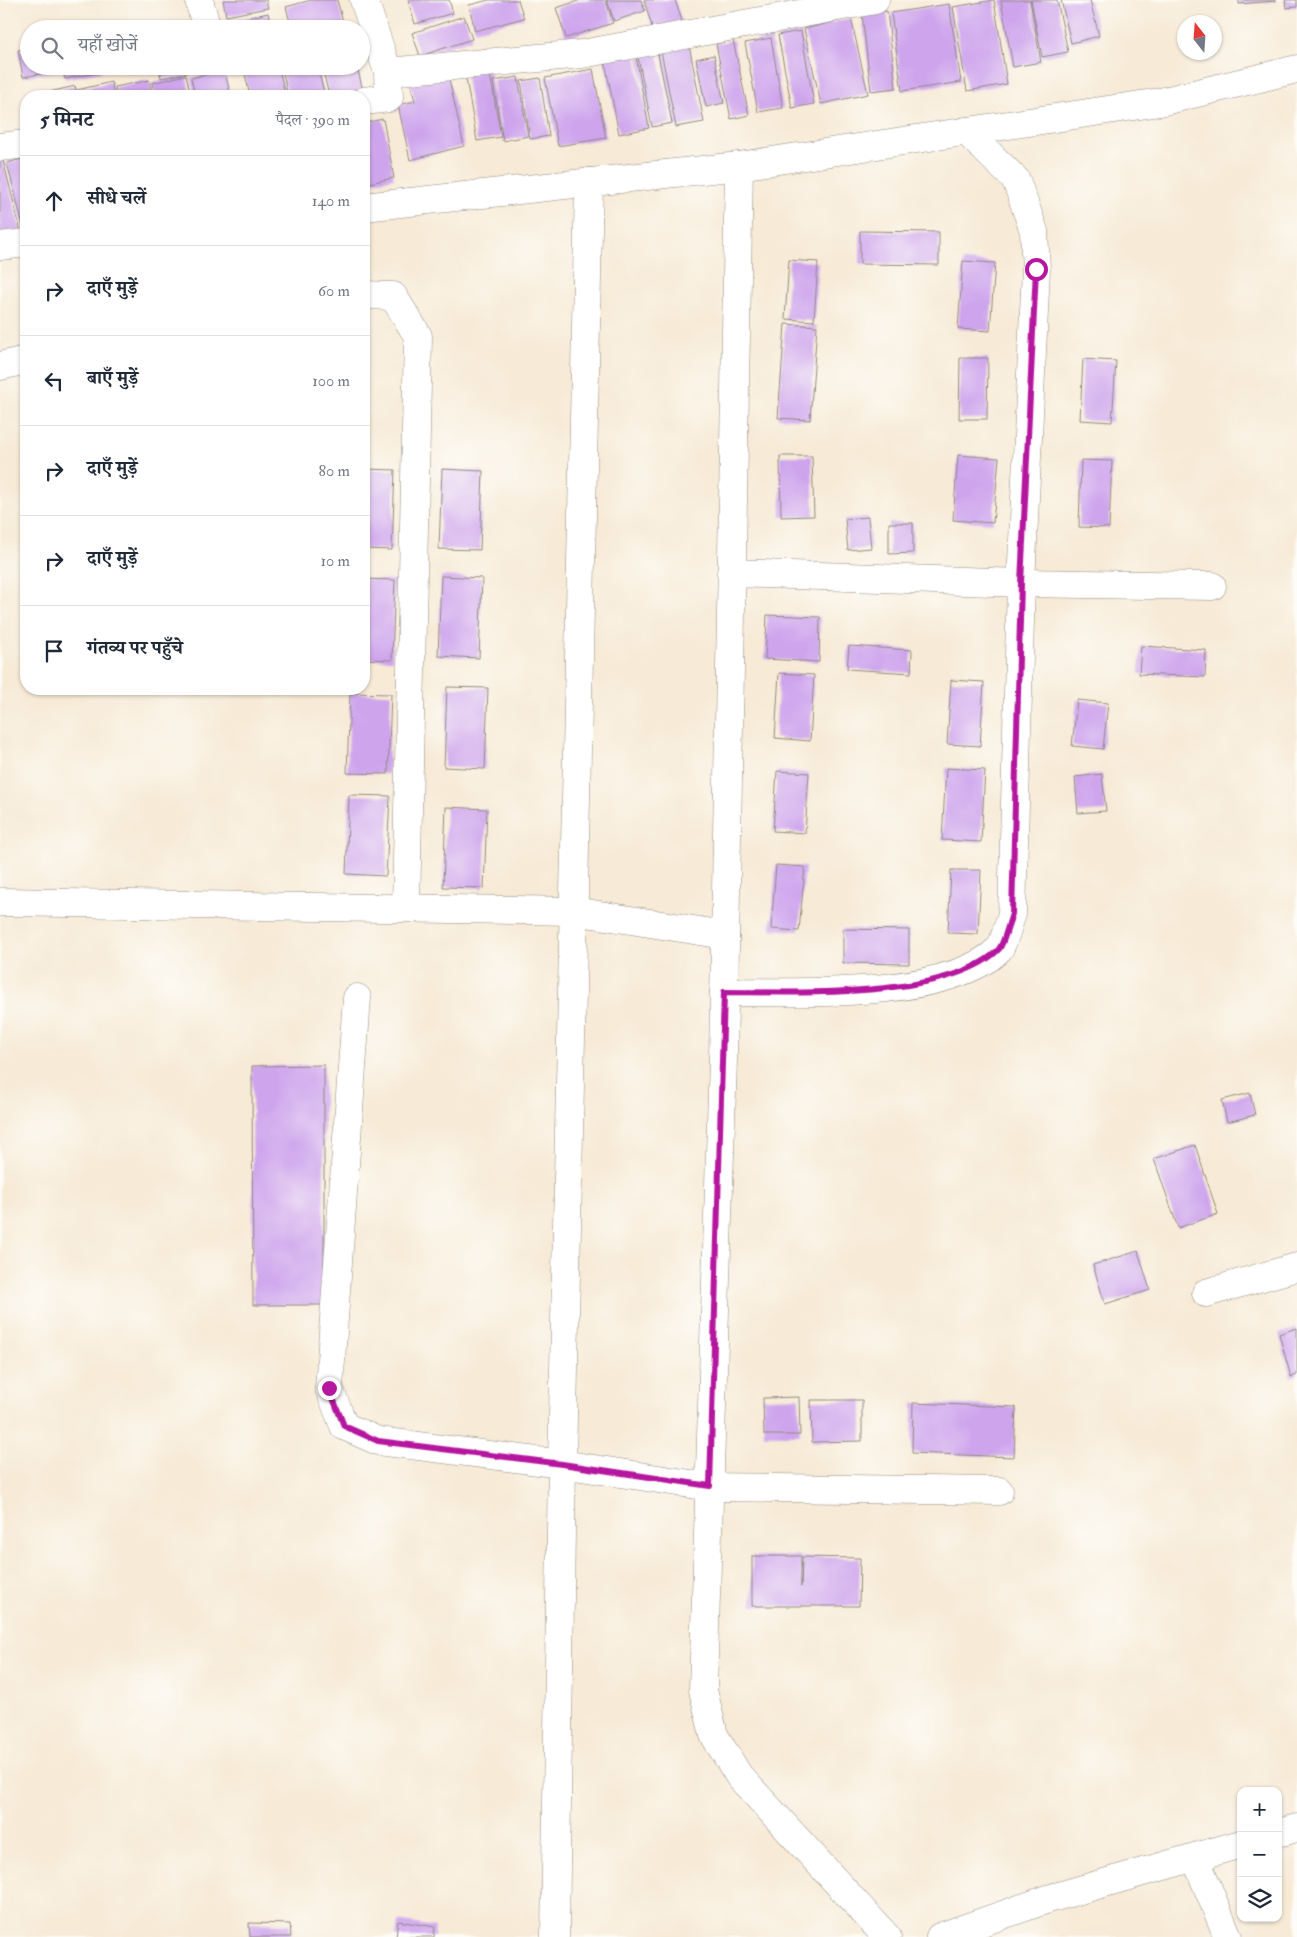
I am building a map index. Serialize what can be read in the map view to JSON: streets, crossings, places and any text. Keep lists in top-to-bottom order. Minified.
{"north":"top","page":{"search":"यहाँ खोजें","heading":["5 मिनट","पैदल · 390 m"],"list":[["सीधे चलें","140 m"],["दाएँ मुड़ें","60 m"],["बाएँ मुड़ें","100 m"],["दाएँ मुड़ें","80 m"],["दाएँ मुड़ें","10 m"],"गंतव्य पर पहुँचे"],"map_buttons":["+","−"]}}
